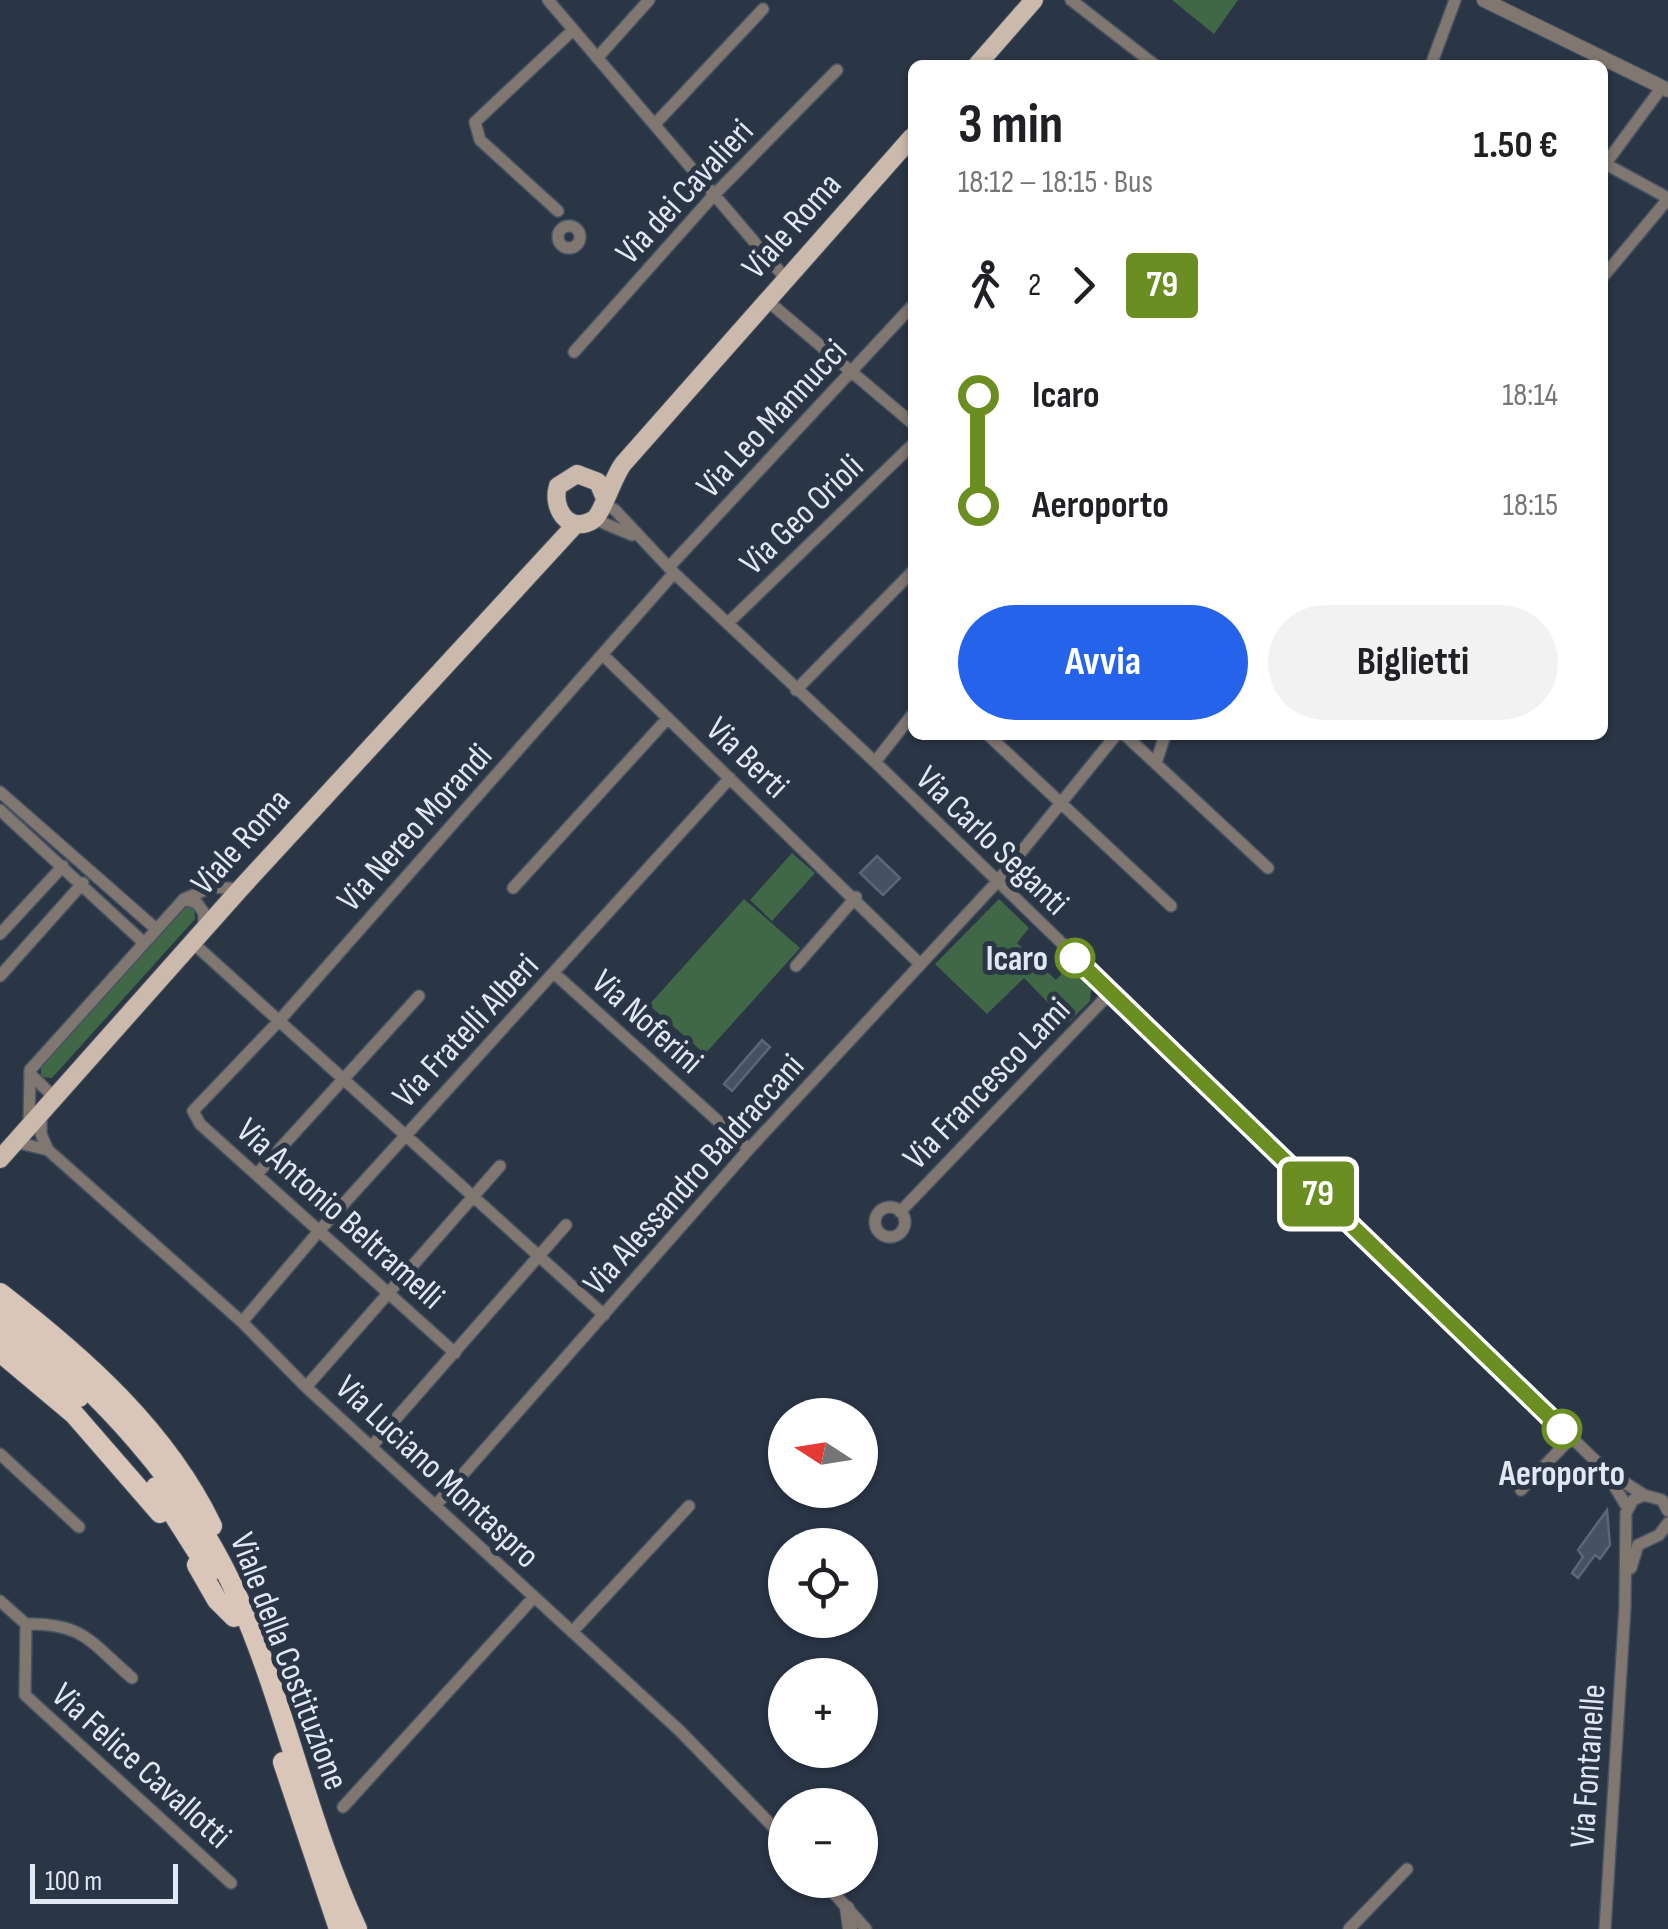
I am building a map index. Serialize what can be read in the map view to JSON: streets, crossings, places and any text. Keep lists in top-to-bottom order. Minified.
{"streets":{"highway":["Viale della Costituzione"],"main road":["Viale Roma"],"street":["Via dei Cavalieri","Via Leo Mannucci","Via Geo Orioli","Via Berti","Via Nereo Morandi","Via Carlo Seganti","Via Noferini","Via Fratelli Alberi","Via Francesco Lami","Via Alessandro Baldraccani","Via Antonio Beltramelli","Via Luciano Montaspro","Via Felice Cavallotti","Via Fontanelle"]},"crossings":[["Viale Roma","Via Carlo Seganti"],["Viale Roma","Via Luciano Montaspro"],["Via Leo Mannucci","Via Nereo Morandi"],["Via Leo Mannucci","Via Carlo Seganti"],["Via Geo Orioli","Via Carlo Seganti"],["Via Berti","Via Nereo Morandi"],["Via Berti","Via Fratelli Alberi"],["Via Berti","Via Alessandro Baldraccani"],["Via Nereo Morandi","Via Carlo Seganti"],["Via Nereo Morandi","Via Antonio Beltramelli"],["Via Carlo Seganti","Via Francesco Lami"],["Via Carlo Seganti","Via Alessandro Baldraccani"],["Via Carlo Seganti","Via Fontanelle"],["Via Noferini","Via Fratelli Alberi"],["Via Noferini","Via Alessandro Baldraccani"],["Via Fratelli Alberi","Via Antonio Beltramelli"],["Via Fratelli Alberi","Via Luciano Montaspro"],["Via Alessandro Baldraccani","Via Luciano Montaspro"]],"places":["Icaro","Aeroporto"],"lines":["bus line 79"],"scale_bar":"100 m","north":"left","page":{"on_map":"79","heading":["3 min","18:12 – 18:15 · Bus","1.50 €"],"legs":["2","79"],"list":[{"name":"Icaro","value":"18:14"},{"name":"Aeroporto","value":"18:15"}],"buttons":["Avvia","Biglietti"],"map_buttons":["+","−"],"scale":"100 m"}}
